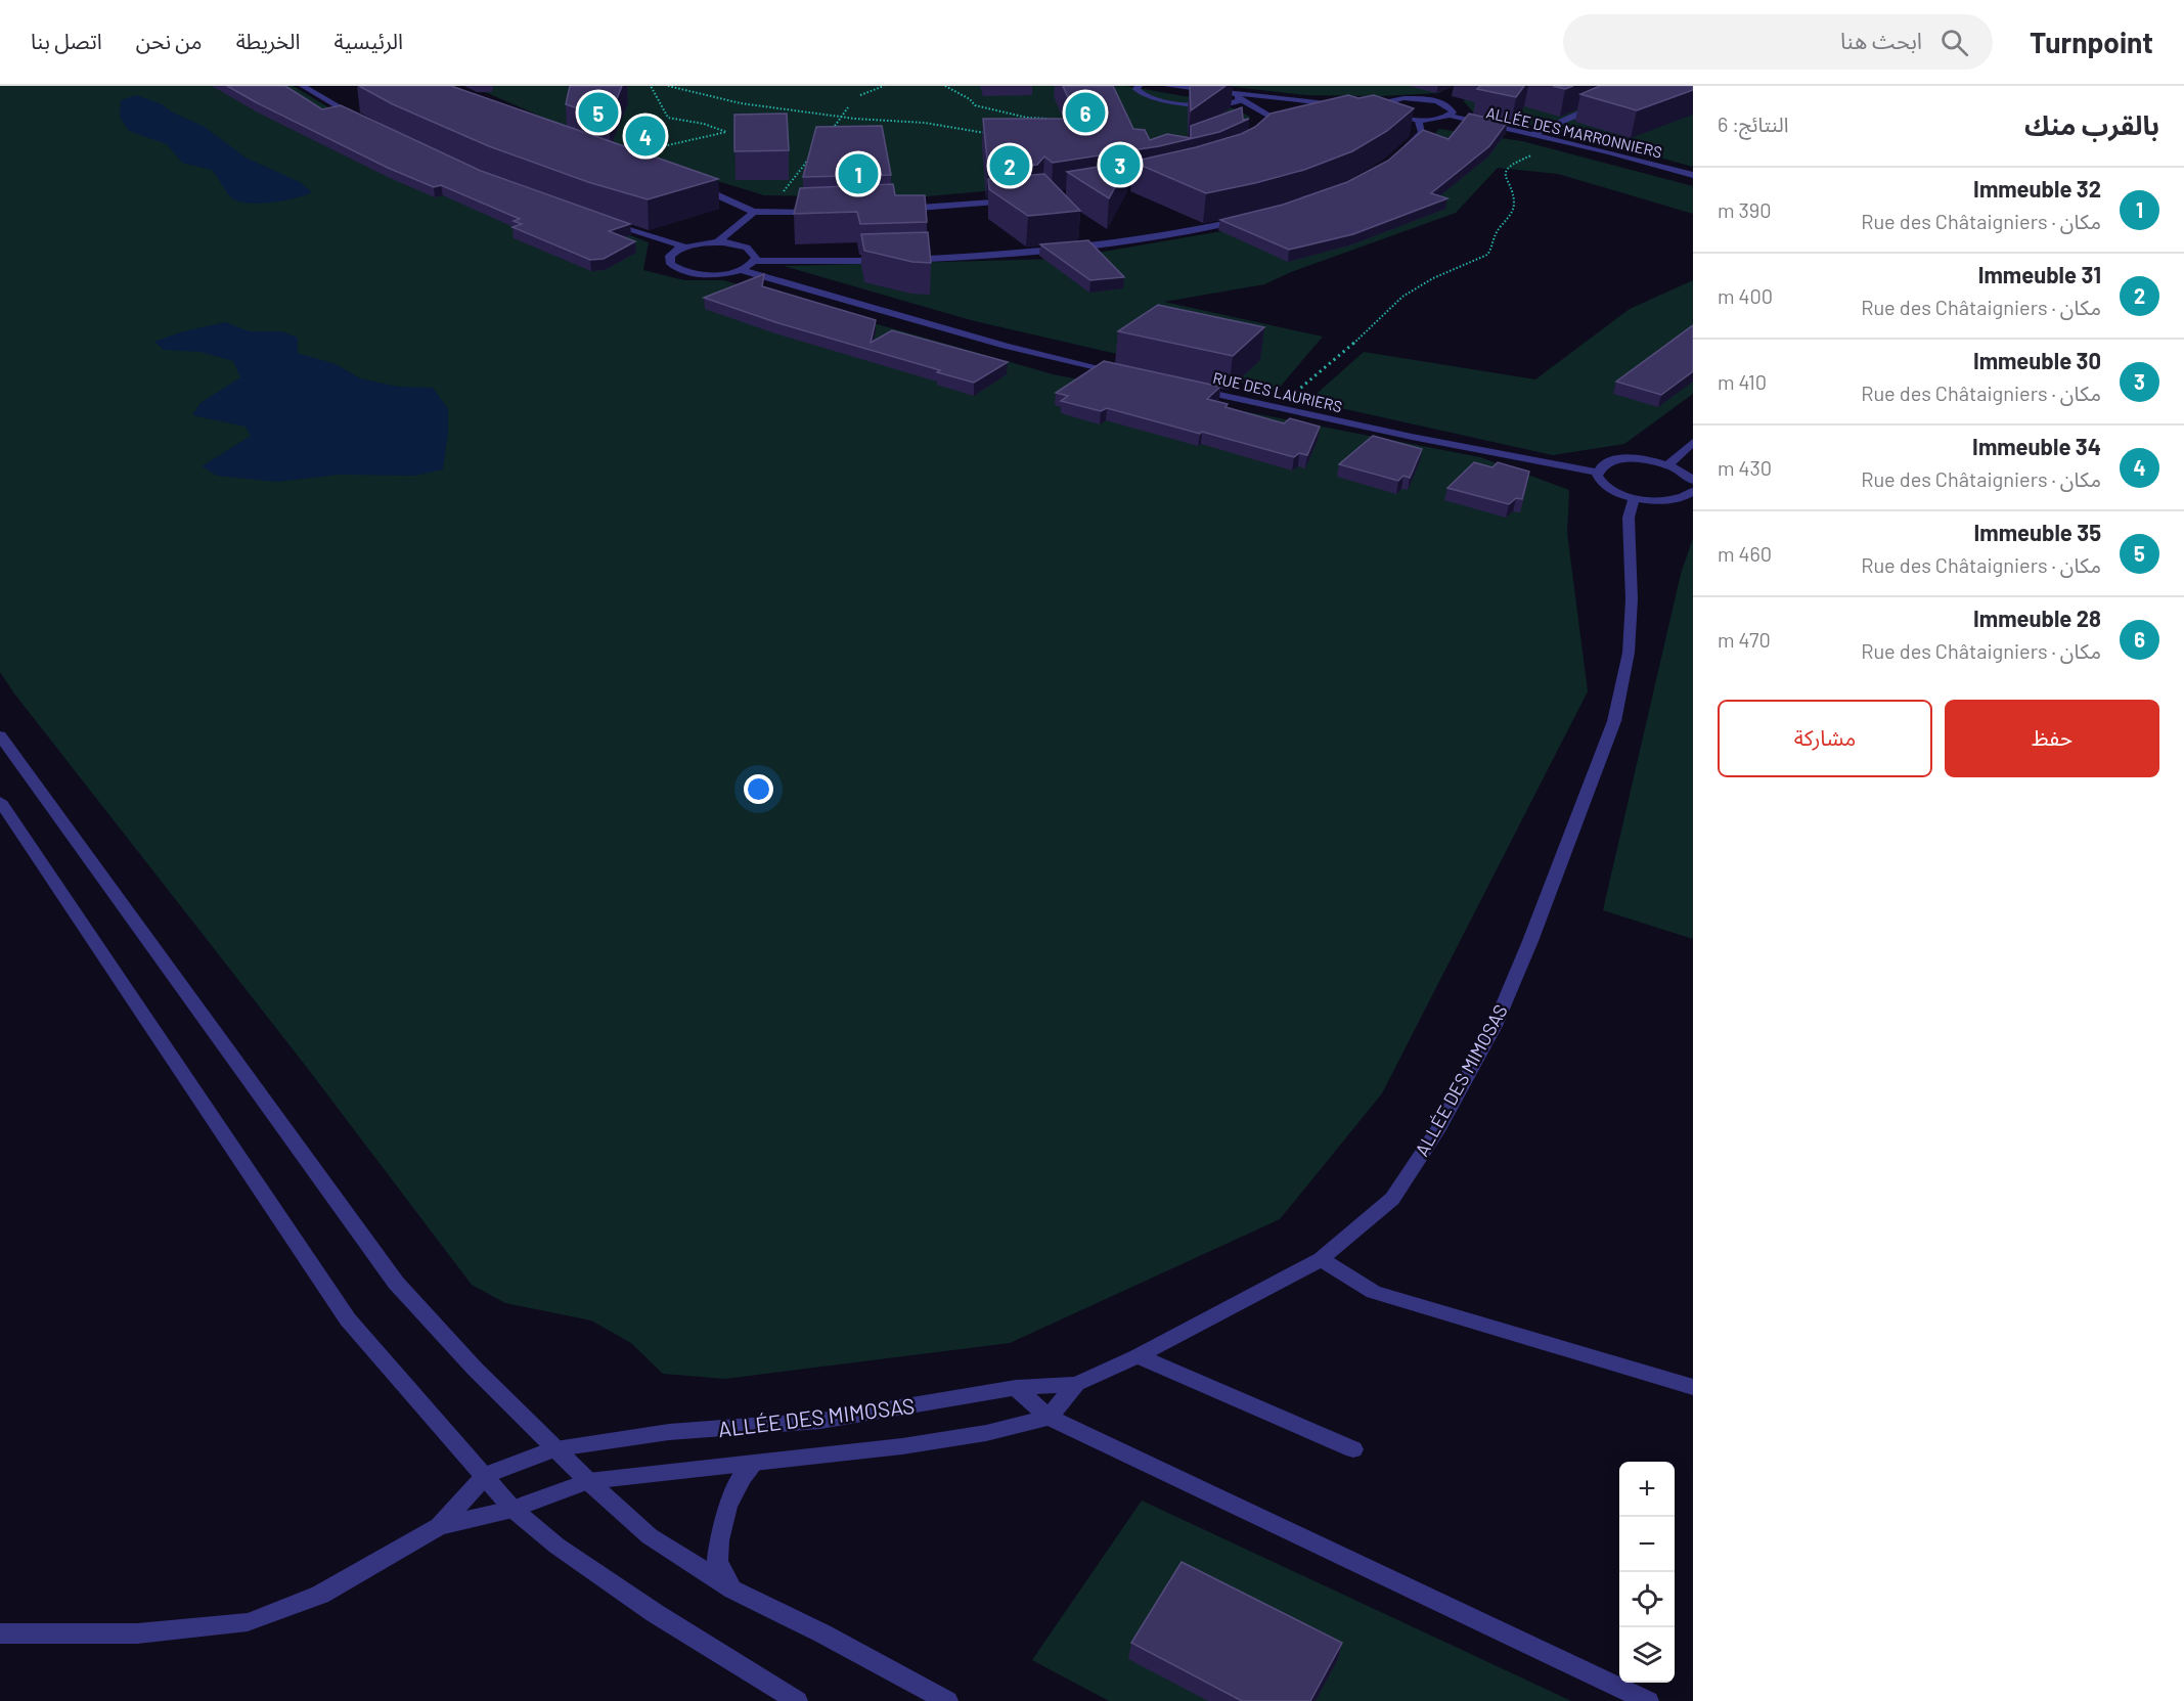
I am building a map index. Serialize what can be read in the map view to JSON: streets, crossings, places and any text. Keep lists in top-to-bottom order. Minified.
{"streets":{"street":["ALLÉE DES MARRONNIERS","RUE DES LAURIERS","ALLÉE DES MIMOSAS"]},"page":{"header":"Turnpoint","search":"ابحث هنا","nav":["الرئيسية","الخريطة","من نحن","اتصل بنا"],"heading":["بالقرب منك","النتائج: 6"],"pins":["5","6","4","3","2","1"],"list":[{"mark":"1","name":"Immeuble 32","note":"مكان · Rue des Châtaigniers","value":"390 m"},{"mark":"2","name":"Immeuble 31","note":"مكان · Rue des Châtaigniers","value":"400 m"},{"mark":"3","name":"Immeuble 30","note":"مكان · Rue des Châtaigniers","value":"410 m"},{"mark":"4","name":"Immeuble 34","note":"مكان · Rue des Châtaigniers","value":"430 m"},{"mark":"5","name":"Immeuble 35","note":"مكان · Rue des Châtaigniers","value":"460 m"},{"mark":"6","name":"Immeuble 28","note":"مكان · Rue des Châtaigniers","value":"470 m"}],"buttons":["حفظ","مشاركة"],"map_buttons":["+","−"]}}
